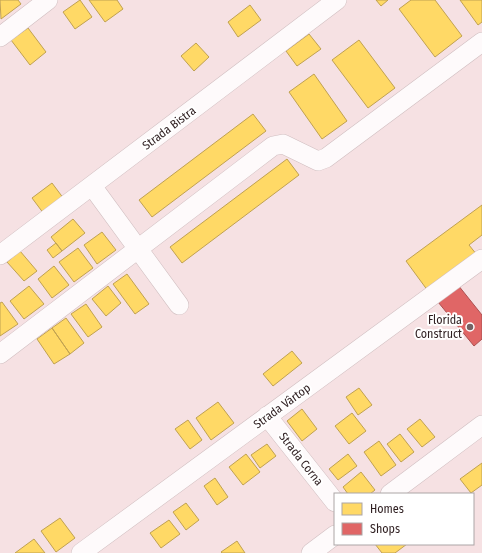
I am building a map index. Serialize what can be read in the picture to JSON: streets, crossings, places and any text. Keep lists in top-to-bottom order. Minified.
{"streets":{"street":["Strada Bistra","Strada Vârtop","Strada Corna"]},"crossings":[["Strada Vârtop","Strada Corna"]],"places":["Florida Construct"],"legend":["Homes","Shops"]}
